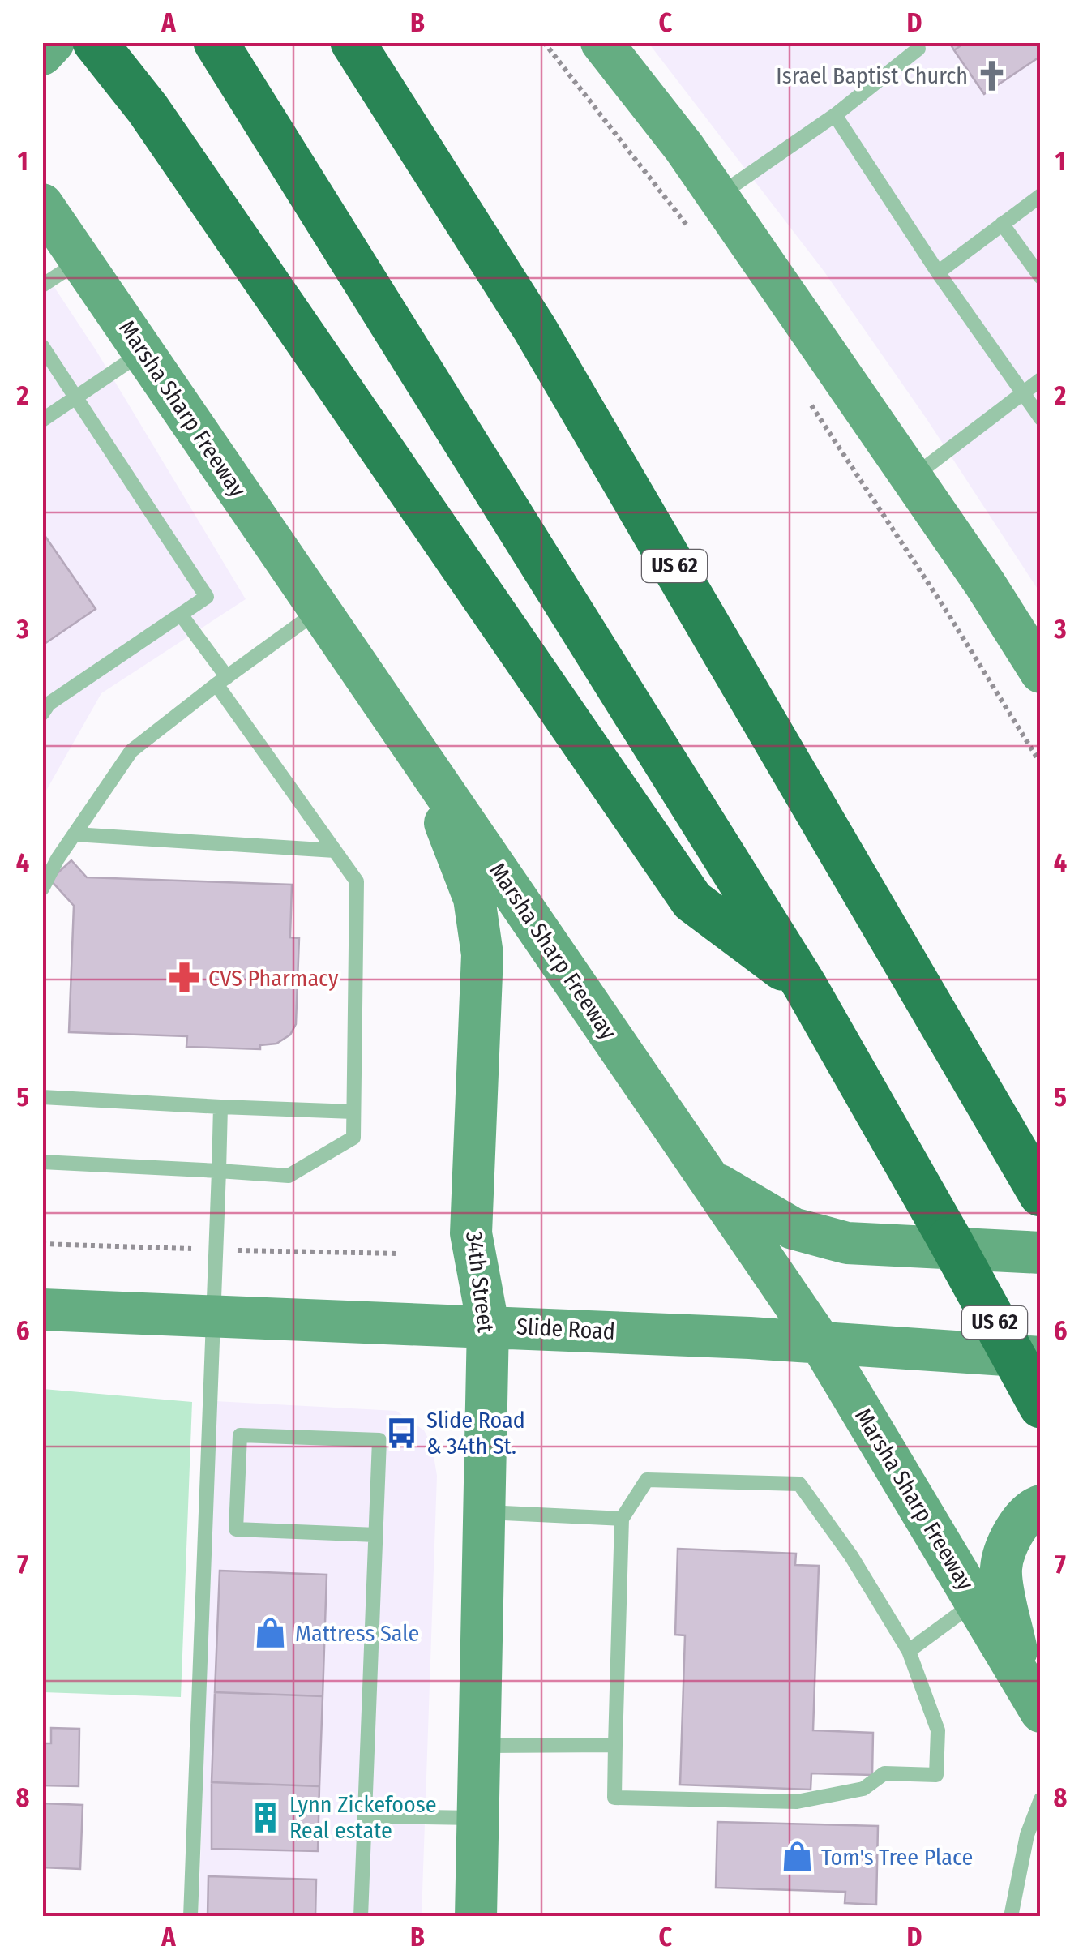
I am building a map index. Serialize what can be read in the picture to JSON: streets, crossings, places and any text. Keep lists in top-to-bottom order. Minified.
{"streets":{"highway":["US 62"],"main road":["Marsha Sharp Freeway","34th Street","Slide Road"]},"crossings":[["Marsha Sharp Freeway","34th Street"],["Marsha Sharp Freeway","Slide Road"],["34th Street","Slide Road"]],"places":{"church":["Israel Baptist Church"],"pharmacy":["CVS Pharmacy"],"bus stop":["Slide Road & 34th St."],"shop":["Mattress Sale","Tom's Tree Place"],"building":["Lynn Zickefoose Real estate"]},"grid":{"columns":["A","B","C","D"],"rows":["1","2","3","4","5","6","7","8"]}}
